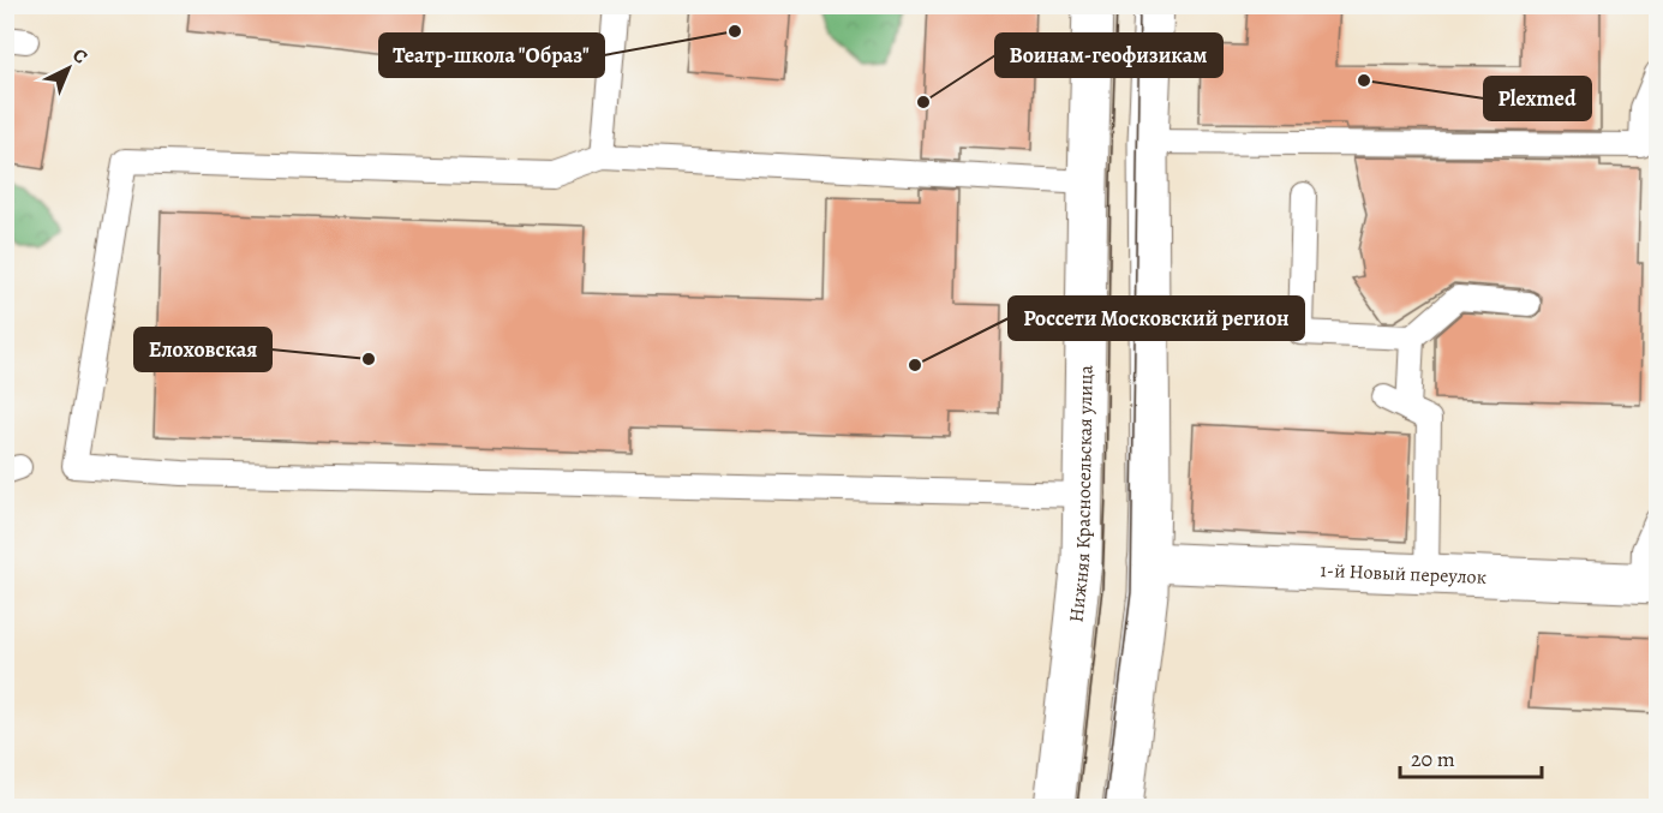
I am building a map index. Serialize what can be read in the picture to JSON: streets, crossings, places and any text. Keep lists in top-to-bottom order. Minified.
{"streets":{"street":["Нижняя Красносельская улица","1-й Новый переулок"]},"places":["Театр-школа \"Образ\"","Plexmed","Воинам-геофизикам","Елоховская","Россети Московский регион"],"scale_bar":"20 m","north":"top right"}
